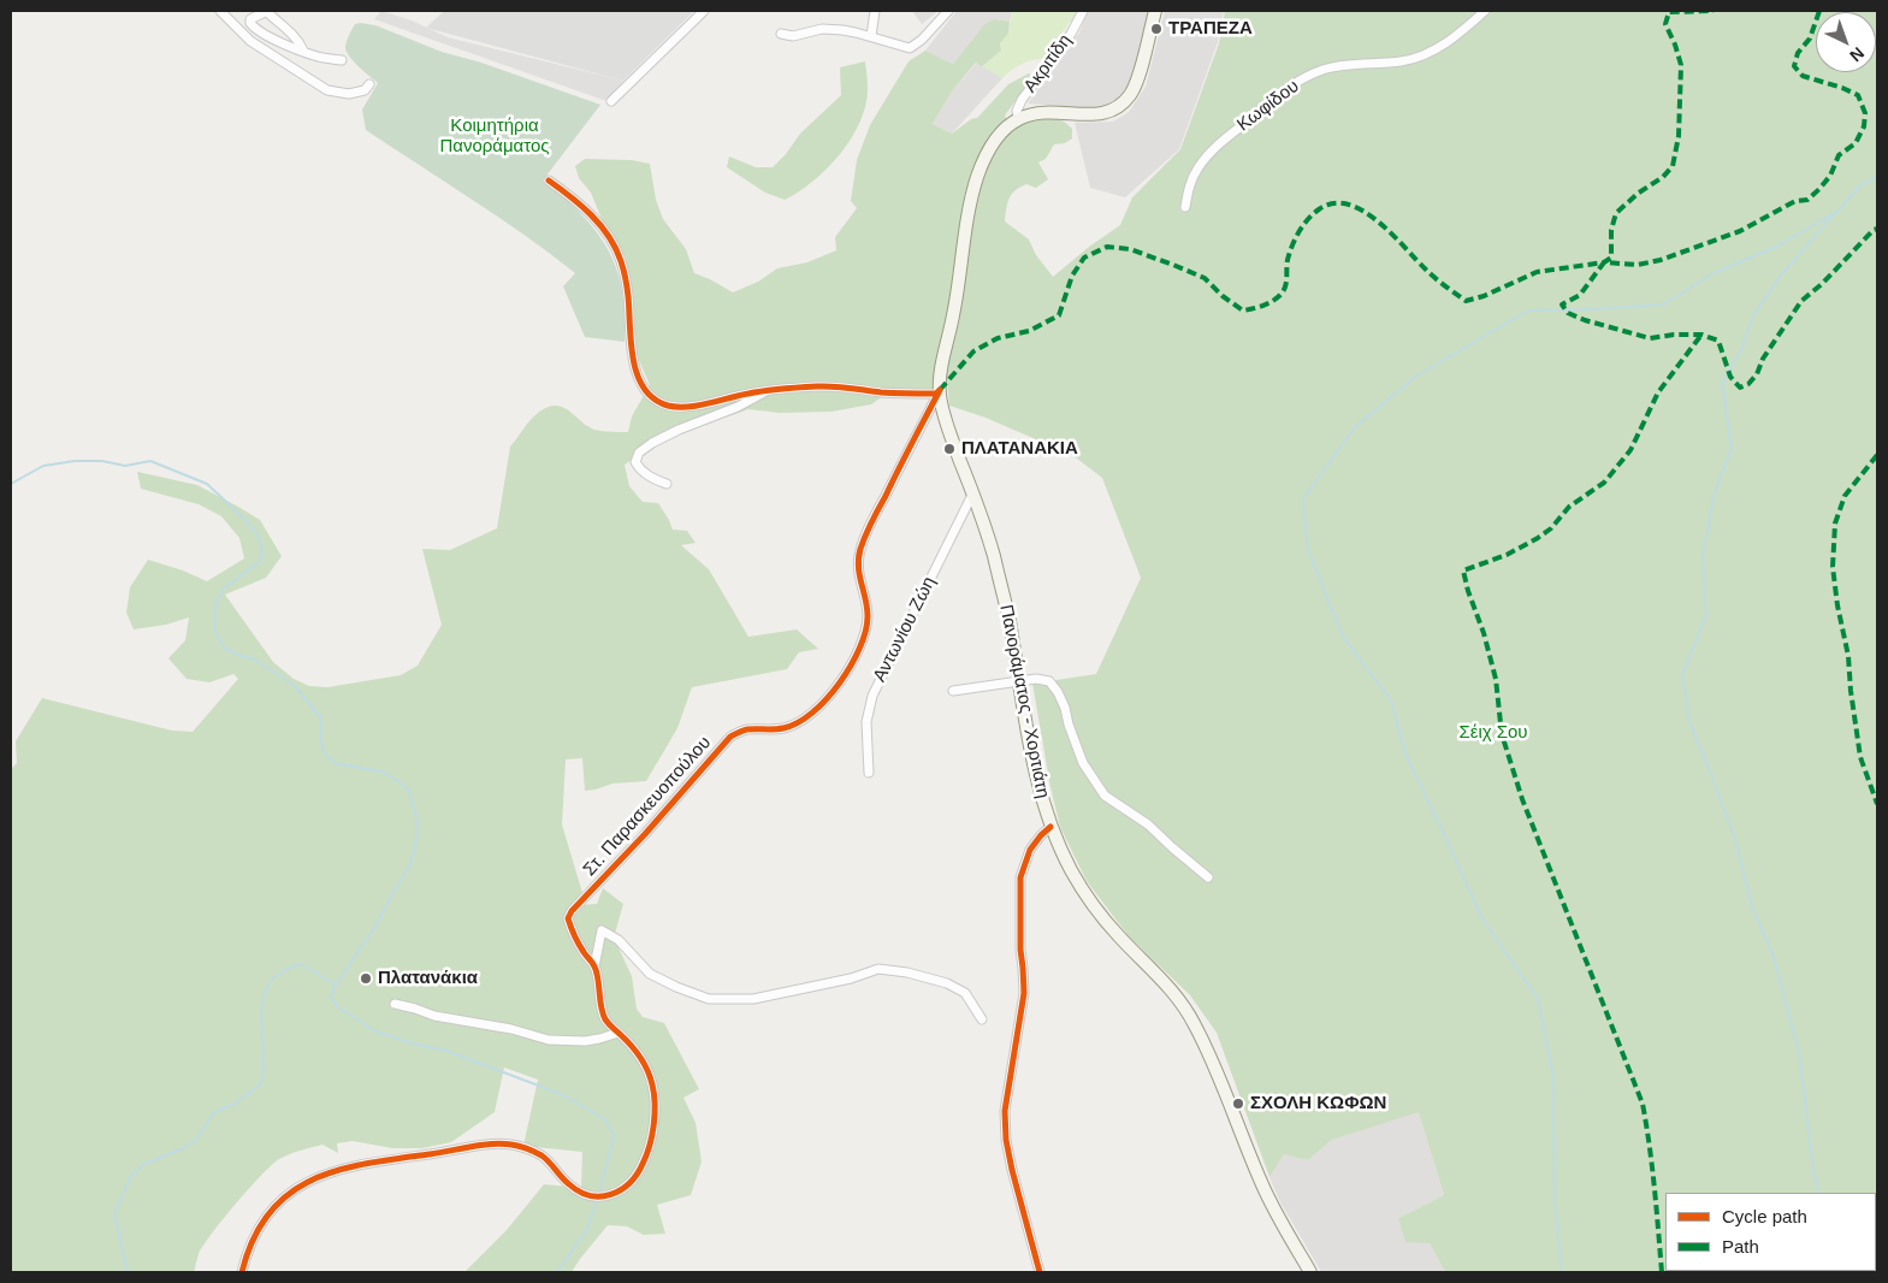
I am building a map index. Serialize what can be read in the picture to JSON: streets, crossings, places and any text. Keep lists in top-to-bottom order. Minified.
{"streets":{"main road":["Πανοράματος - Χορτιάτη"],"street":["Ακριτίδη","Κωφίδου","Αντωνίου Ζώη","Στ. Παρασκευοπούλου"]},"crossings":[["Ακριτίδη","Πανοράματος - Χορτιάτη"],["Αντωνίου Ζώη","Πανοράματος - Χορτιάτη"],["Πανοράματος - Χορτιάτη","Στ. Παρασκευοπούλου"]],"parks":["Κοιμητήρια Πανοράματος","Σέιχ Σου"],"places":["ΤΡΑΠΕΖΑ","ΠΛΑΤΑΝΑΚΙΑ","Πλατανάκια","ΣΧΟΛΗ ΚΩΦΩΝ"],"legend":["Cycle path","Path"],"north":"bottom right"}
